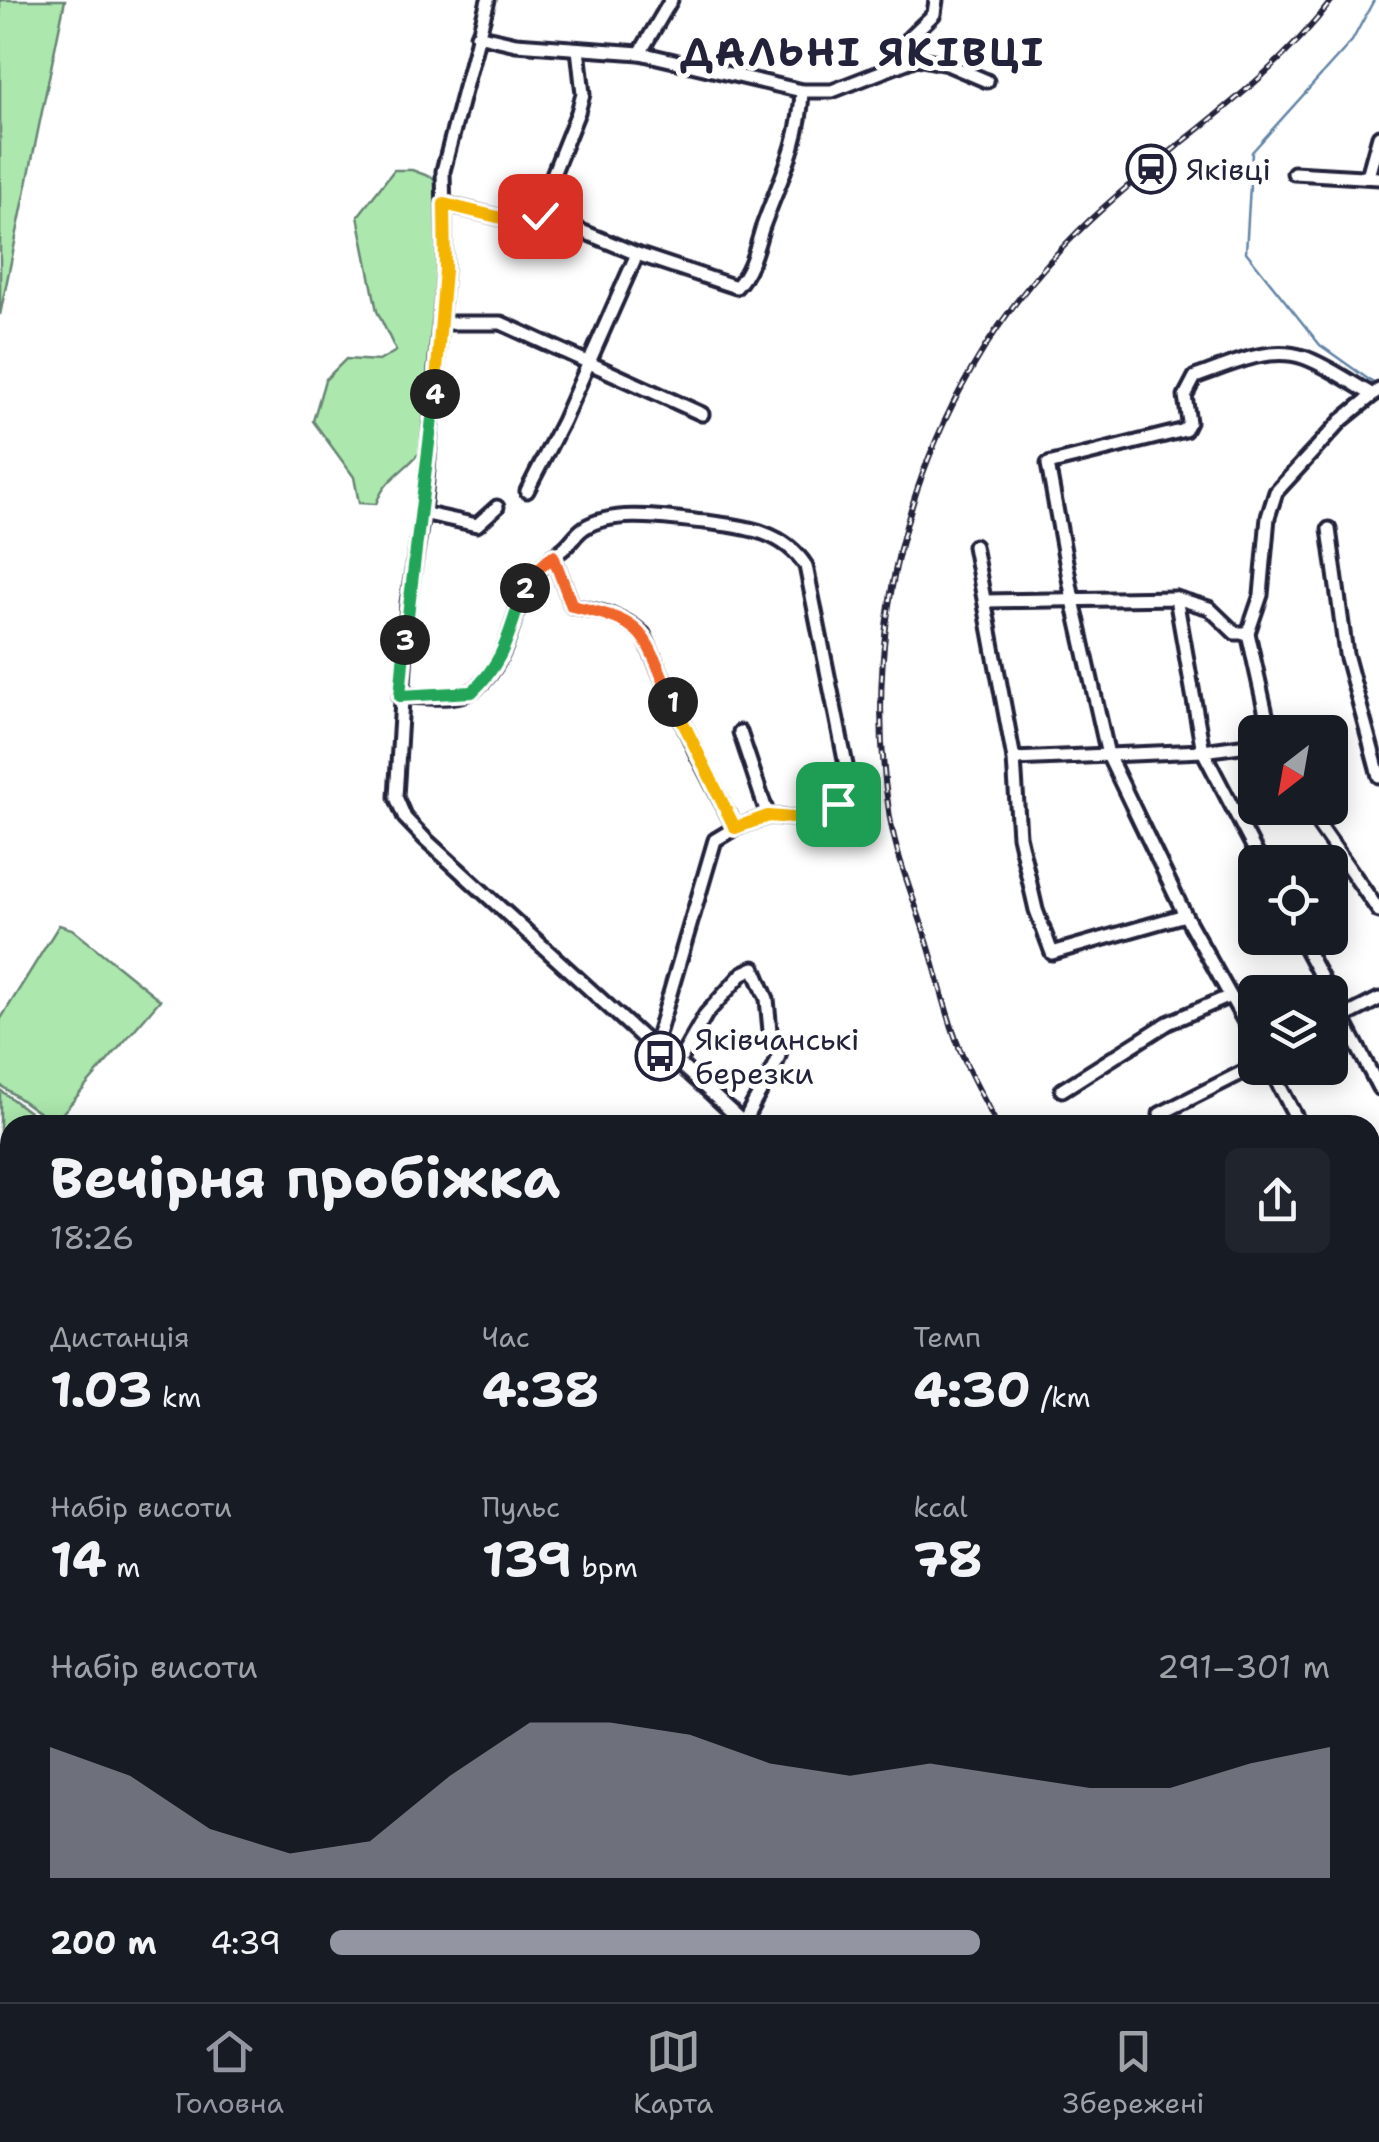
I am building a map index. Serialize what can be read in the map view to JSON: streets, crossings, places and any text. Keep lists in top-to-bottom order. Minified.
{"districts":["ДАЛЬНІ ЯКІВЦІ"],"places":{"station":["Яківці"],"bus stop":["Яківчанські березки"]},"north":"bottom left","page":{"pins":["4","2","3","1"],"heading":["Вечірня пробіжка","18:26"],"stats":[["Дистанція","1.03 km"],["Час","4:38"],["Темп","4:30 /km"],["Набір висоти","14 m"],["Пульс","139 bpm"],["kcal","78"]],"chart":["Набір висоти","291–301 m"],"list":[{"name":"200 m","note":"4:39"}],"tabs":["Головна","Карта","Збережені"]}}
